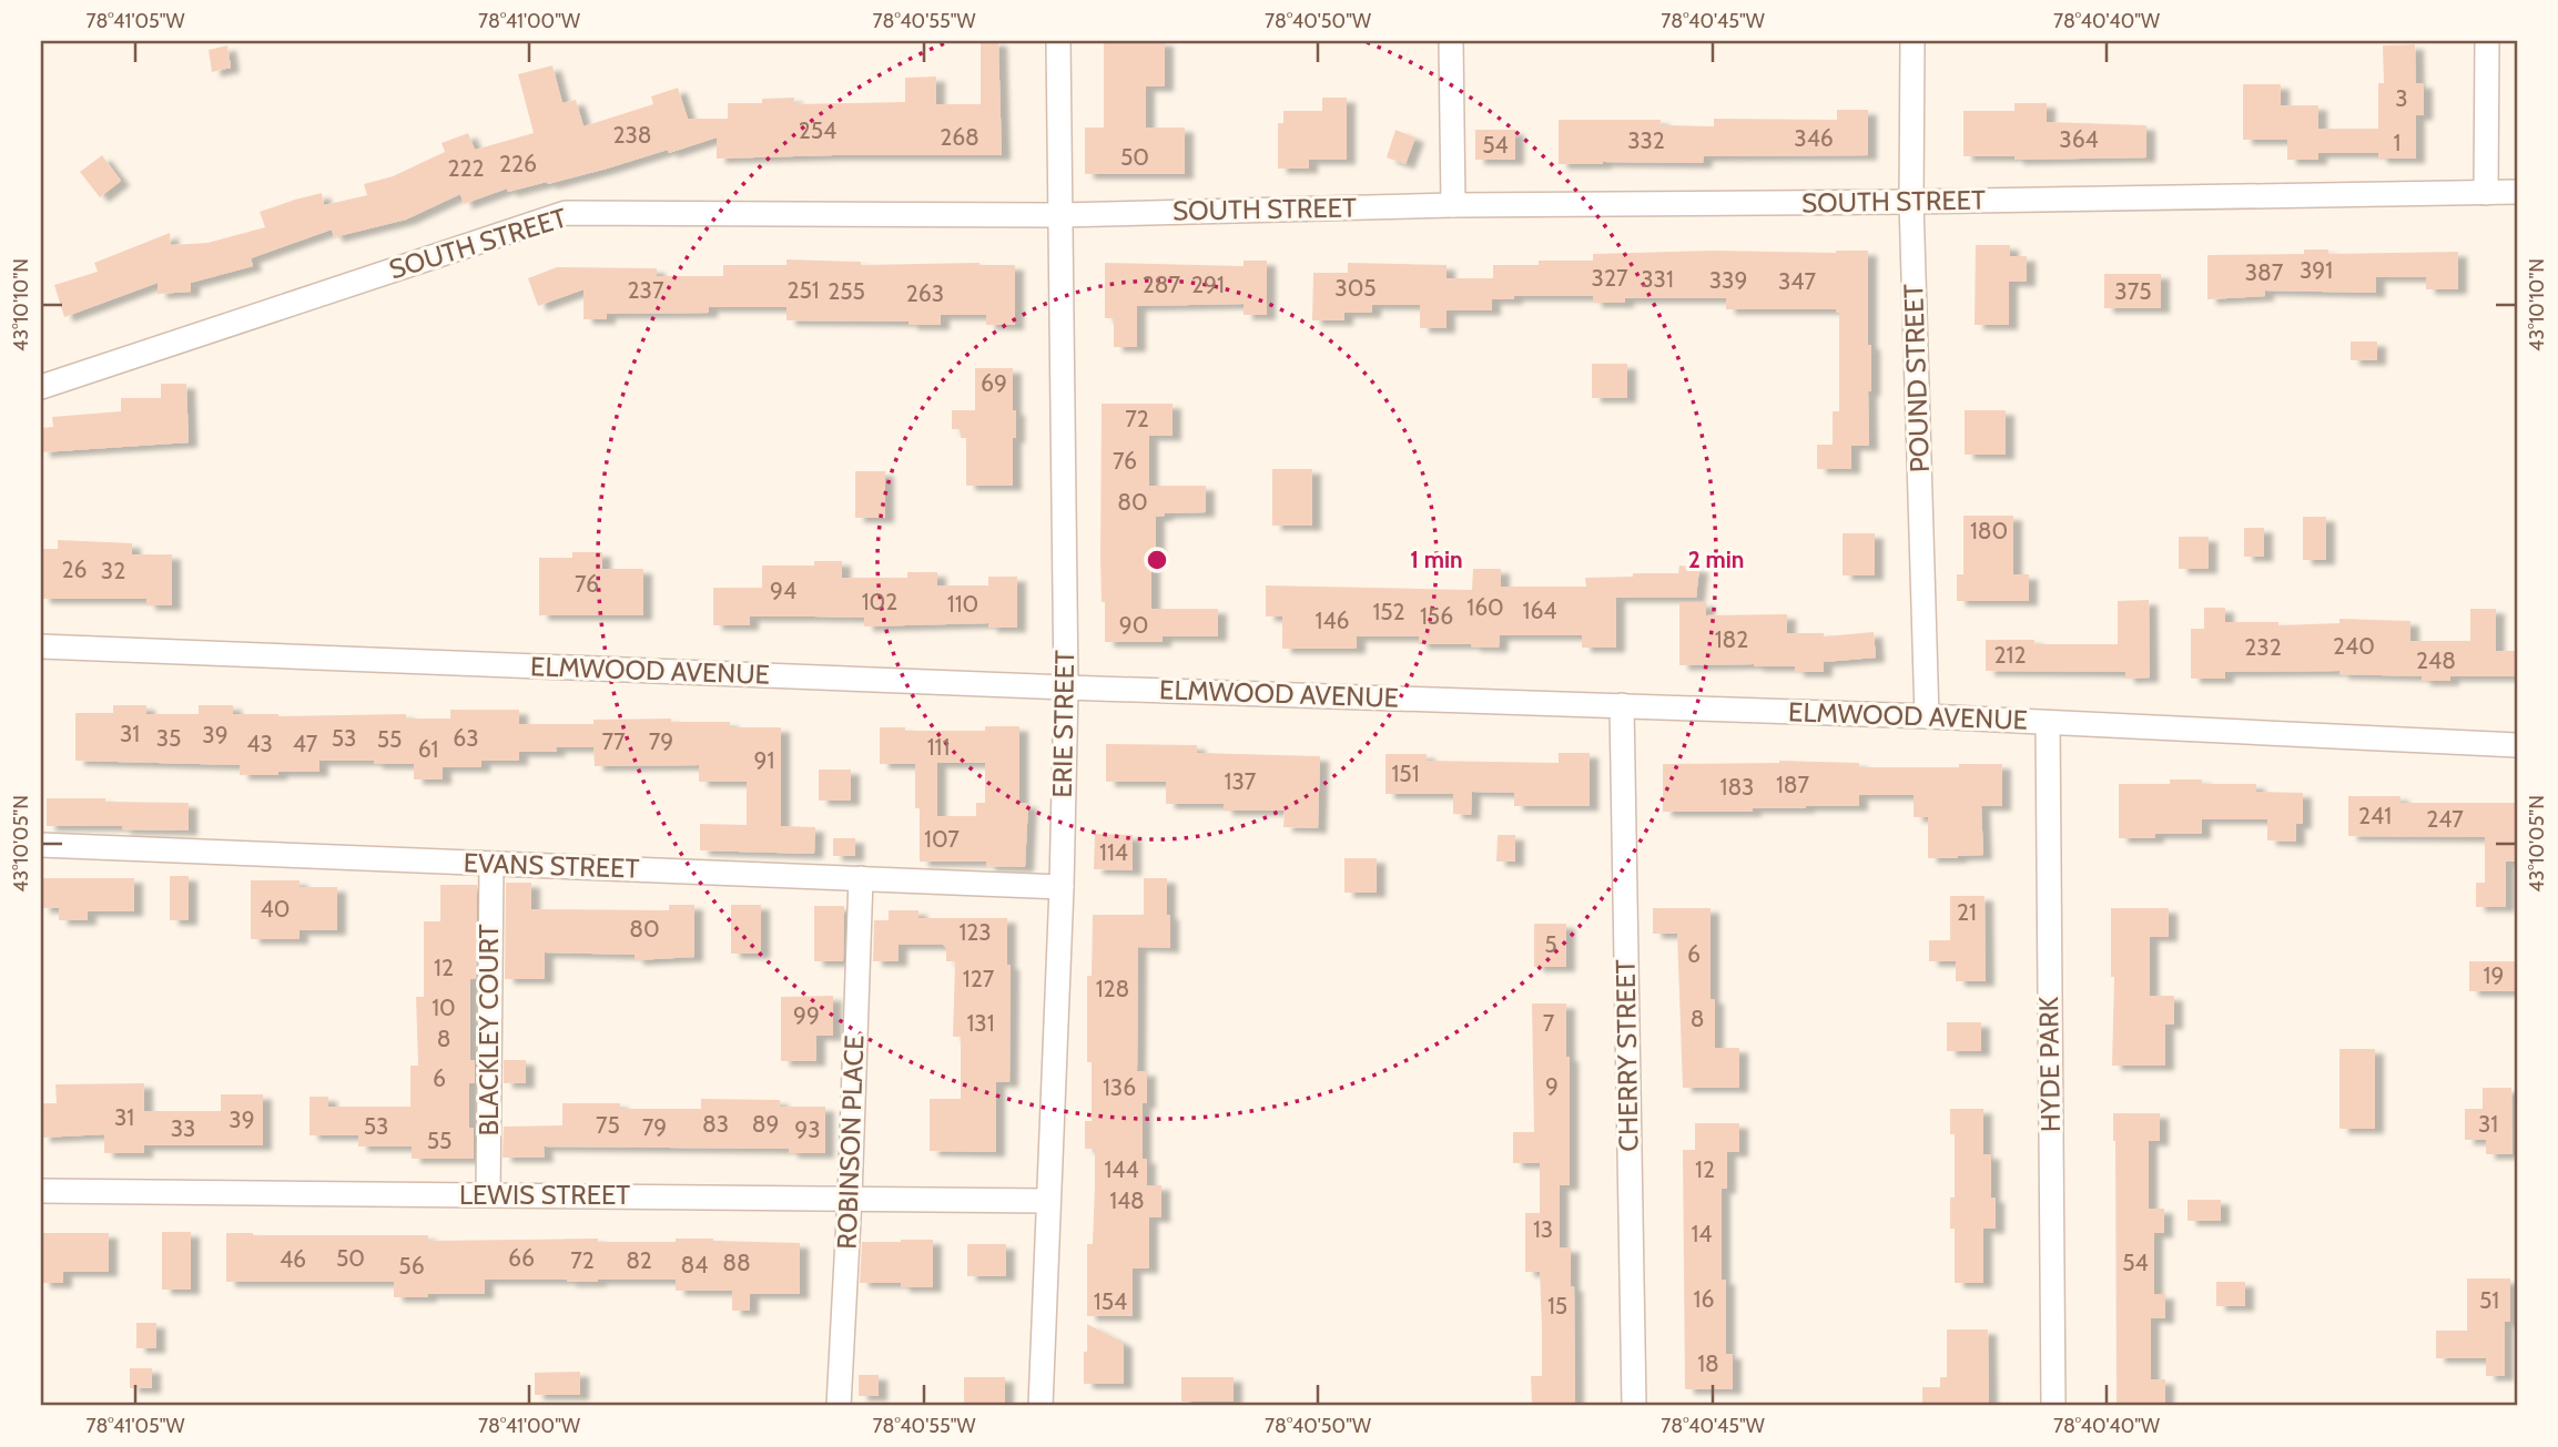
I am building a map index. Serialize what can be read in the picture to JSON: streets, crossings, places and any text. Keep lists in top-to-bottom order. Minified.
{"streets":{"street":["SOUTH STREET","POUND STREET","ELMWOOD AVENUE","ERIE STREET","EVANS STREET","BLACKLEY COURT","CHERRY STREET","HYDE PARK","ROBINSON PLACE","LEWIS STREET"]},"crossings":[["SOUTH STREET","POUND STREET"],["SOUTH STREET","ERIE STREET"],["POUND STREET","ELMWOOD AVENUE"],["ELMWOOD AVENUE","ERIE STREET"],["ELMWOOD AVENUE","CHERRY STREET"],["ELMWOOD AVENUE","HYDE PARK"],["ERIE STREET","EVANS STREET"],["ERIE STREET","LEWIS STREET"],["EVANS STREET","BLACKLEY COURT"],["EVANS STREET","ROBINSON PLACE"],["BLACKLEY COURT","LEWIS STREET"],["ROBINSON PLACE","LEWIS STREET"]],"house_numbers":["3","254","238","268","346","364","332","1","54","50","226","222","391","387","327","331","339","347","287","291","305","237","251","255","375","263","69","72","76","80","180","26","32","76","94","102","110","160","164","152","156","146","90","182","240","232","212","248","31","39","35","53","63","55","77","79","43","47","111","61","91","151","137","187","183","241","247","107","114","40","21","80","123","5","6","12","19","127","128","10","99","8","131","7","8","6","9","136","31","39","83","89","31","75","53","79","33","93","55","144","12","148","13","14","50","66","46","72","82","88","54","84","56","16","51","154","15","18"],"coordinates":["78°41'05\"W","78°41'00\"W","78°40'55\"W","78°40'50\"W","78°40'45\"W","78°40'40\"W","43°10'10\"N","43°10'05\"N"],"rings":["1 min","2 min"]}
